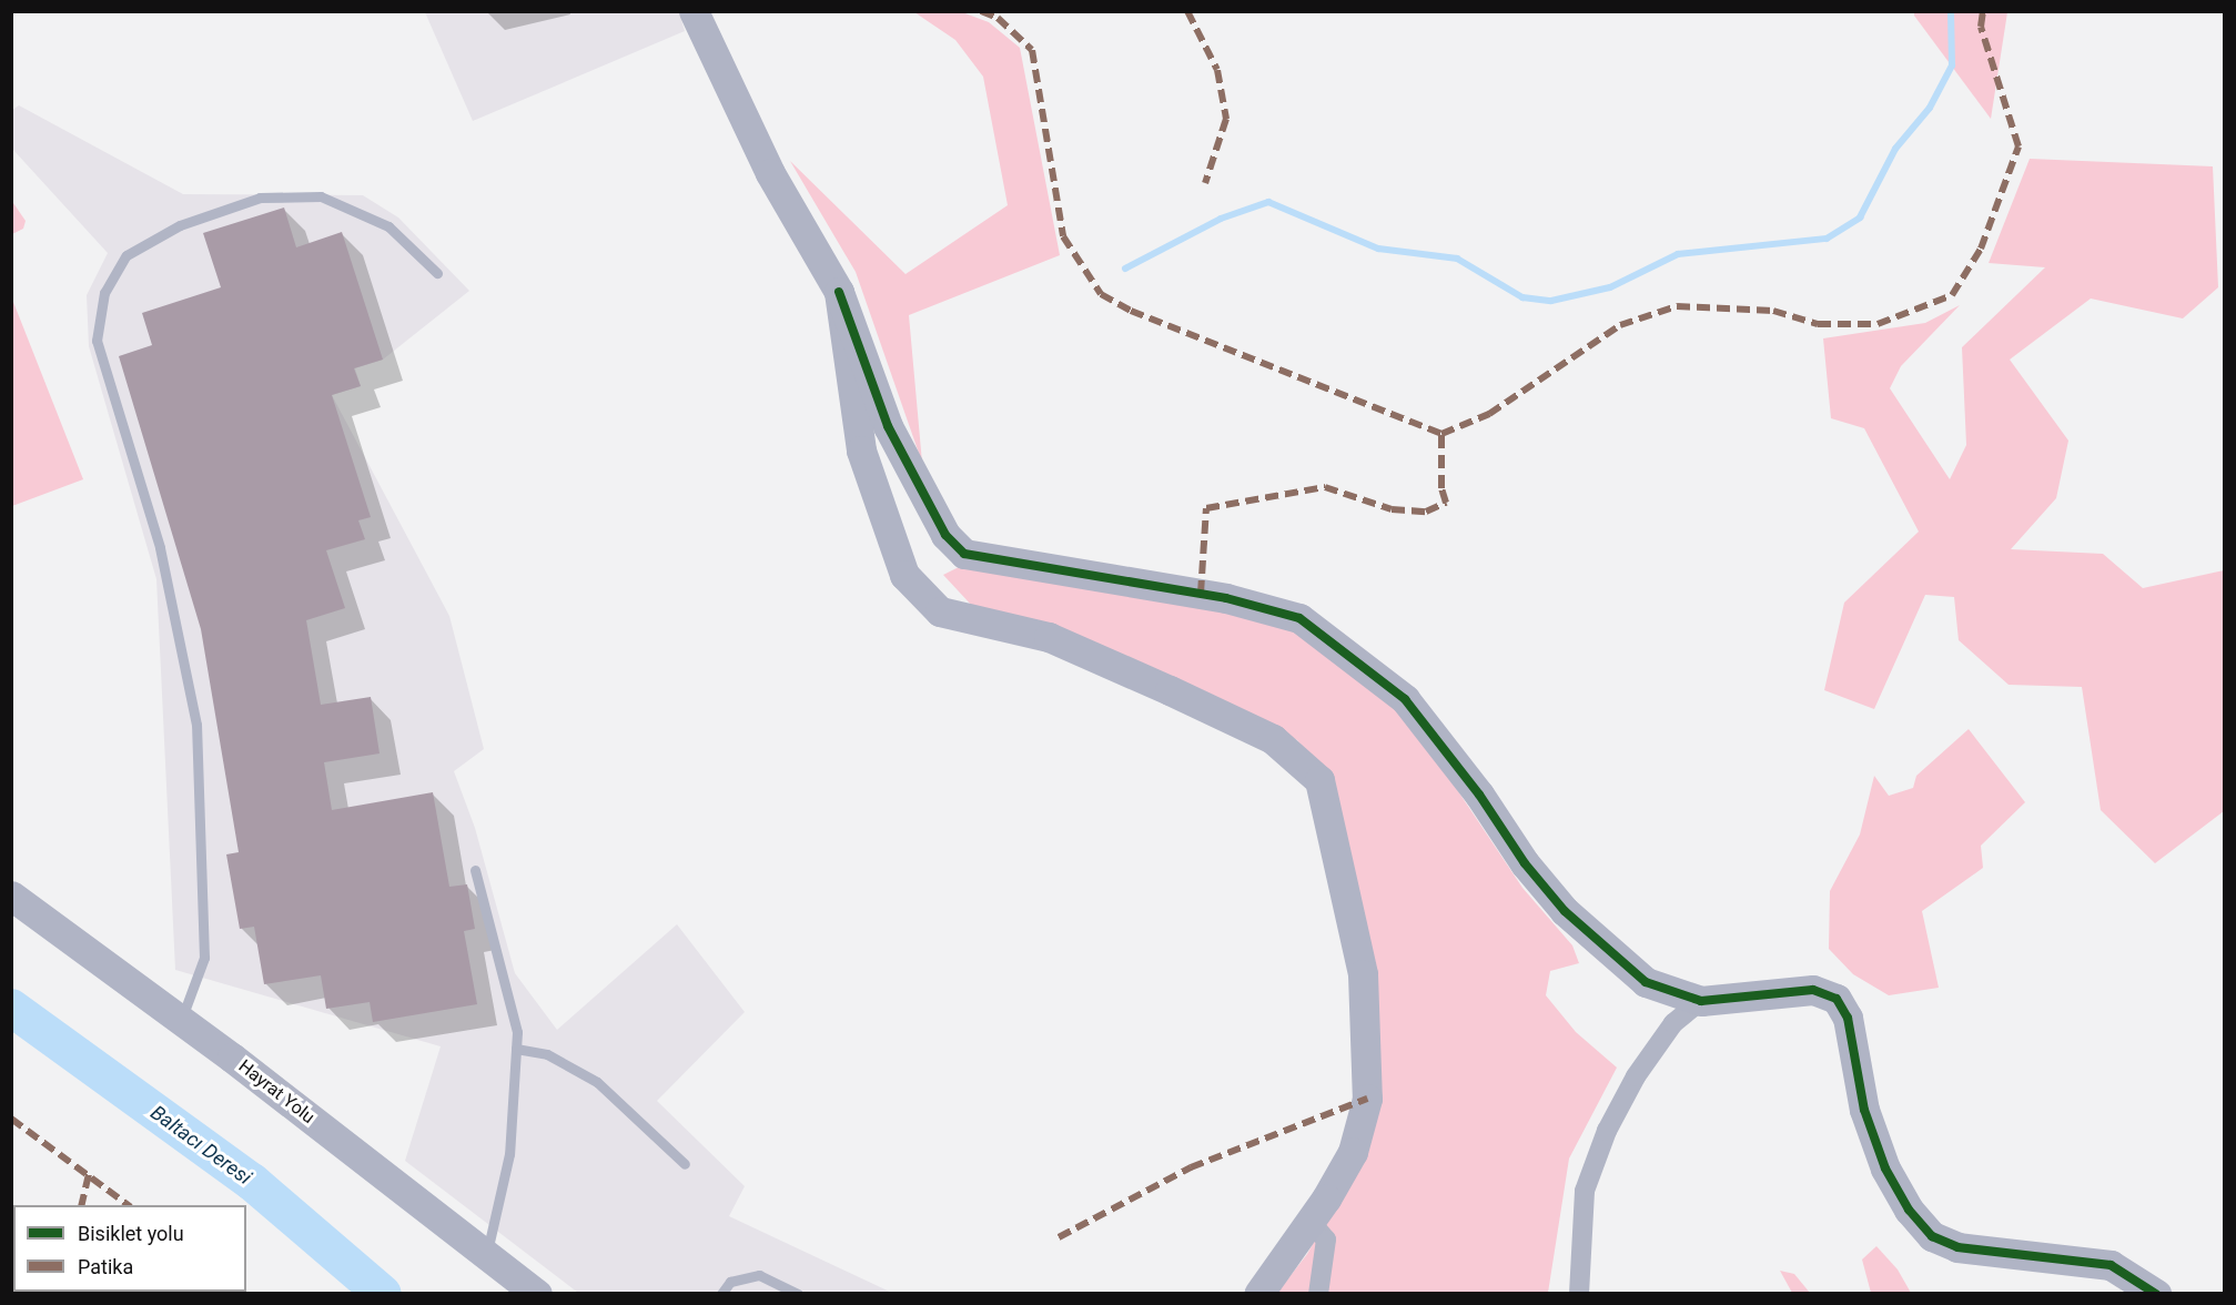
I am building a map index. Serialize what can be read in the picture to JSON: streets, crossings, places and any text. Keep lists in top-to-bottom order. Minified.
{"streets":{"street":["Hayrat Yolu"]},"water":["Baltacı Deresi"],"legend":["Bisiklet yolu","Patika"]}
